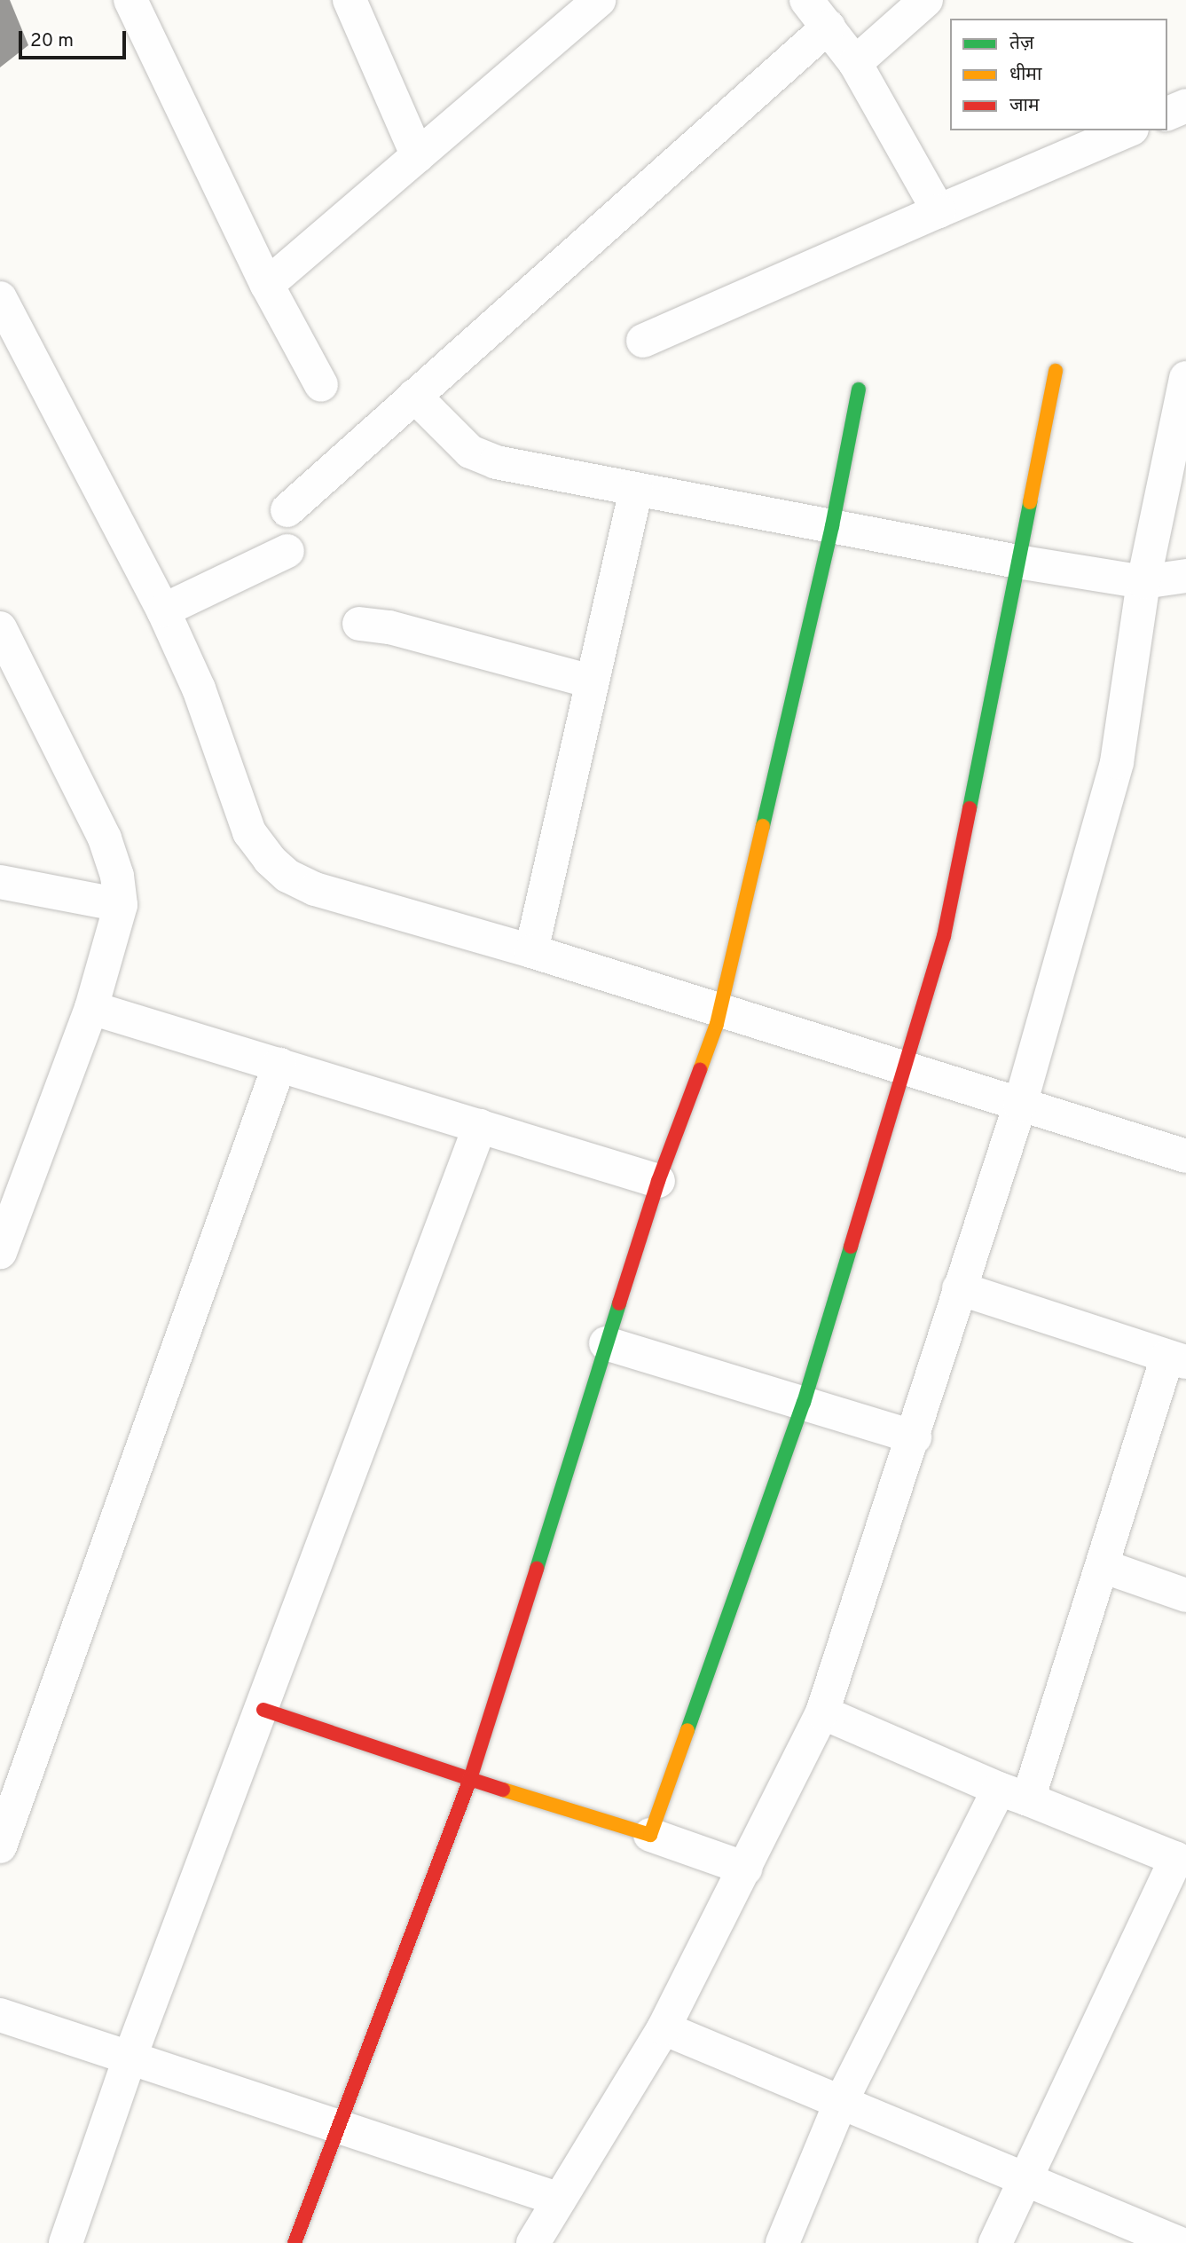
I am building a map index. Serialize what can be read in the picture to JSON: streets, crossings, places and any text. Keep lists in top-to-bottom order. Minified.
{"legend":["तेज़","धीमा","जाम"],"scale_bar":"20 m"}
